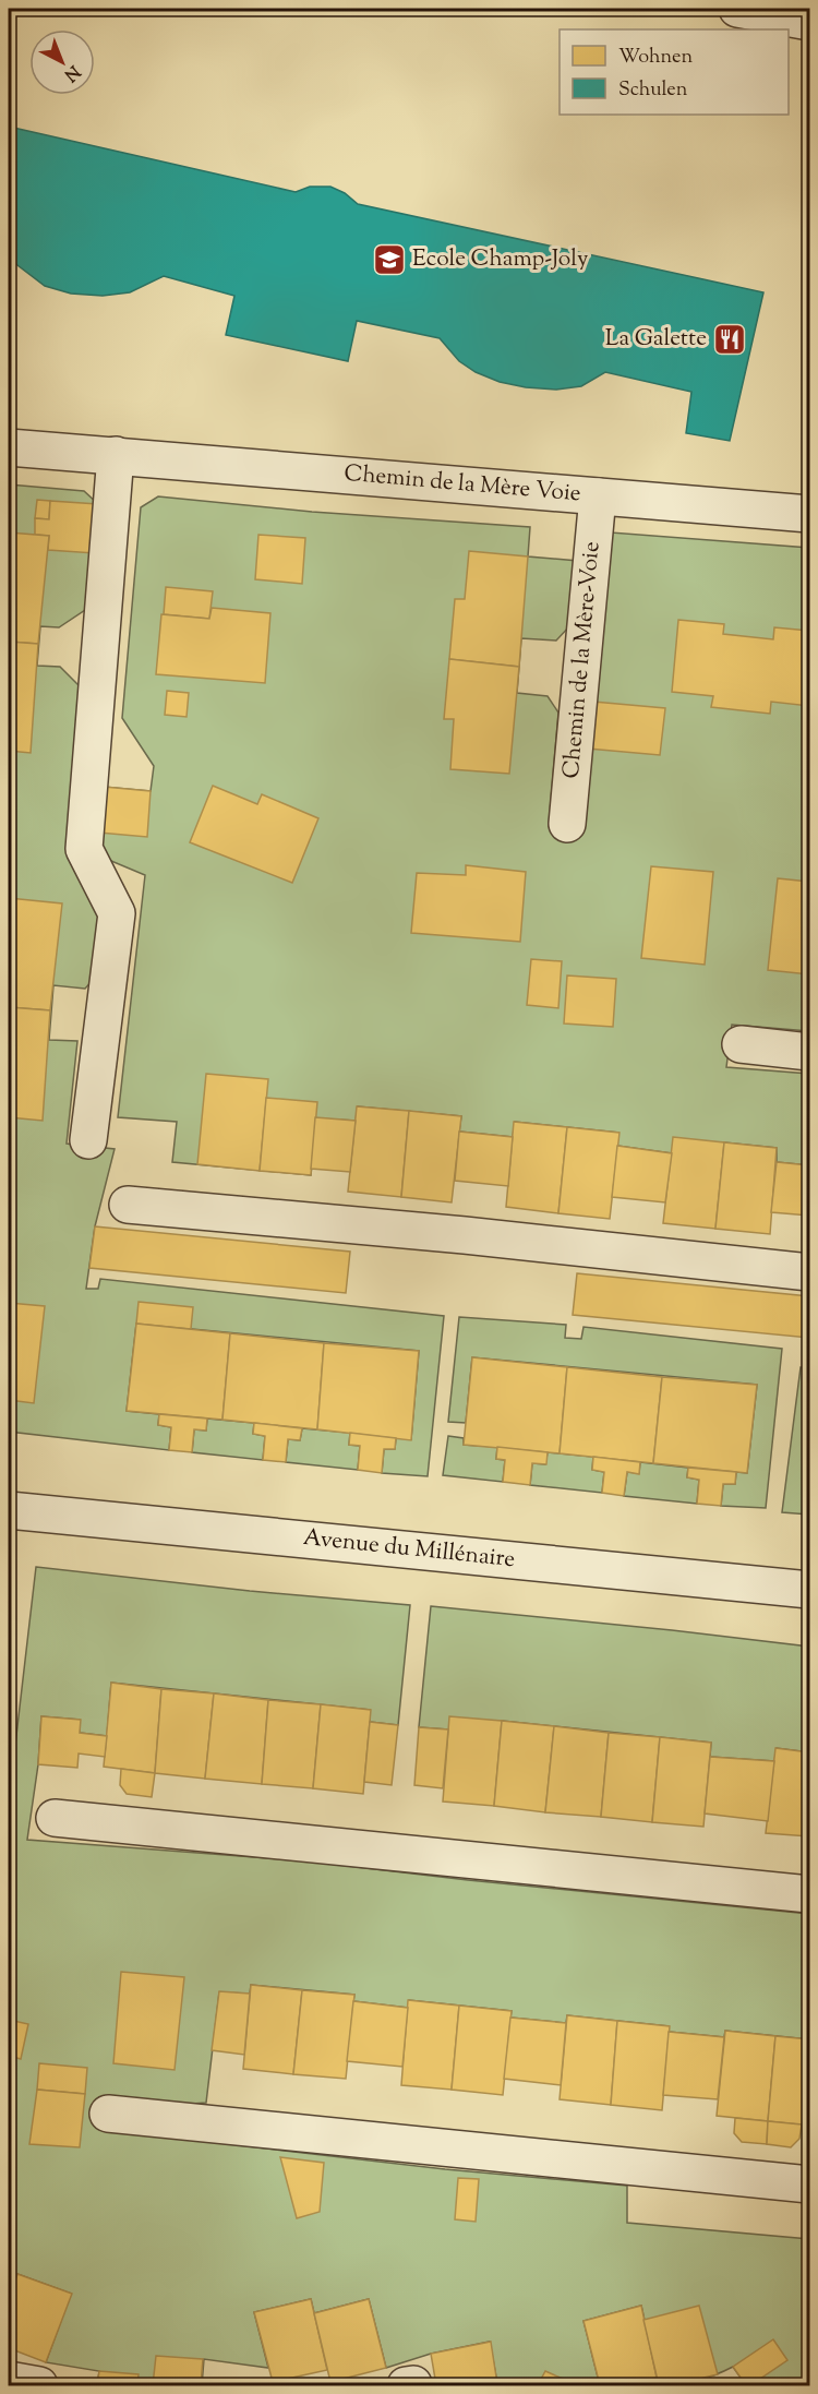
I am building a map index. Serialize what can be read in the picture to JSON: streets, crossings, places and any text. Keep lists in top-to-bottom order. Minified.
{"streets":{"street":["Chemin de la Mère Voie","Chemin de la Mère-Voie","Avenue du Millénaire"]},"crossings":[["Chemin de la Mère Voie","Chemin de la Mère-Voie"]],"places":{"school or university":["Ecole Champ-Joly"],"restaurant":["La Galette"]},"legend":["Wohnen","Schulen"],"north":"bottom right"}
